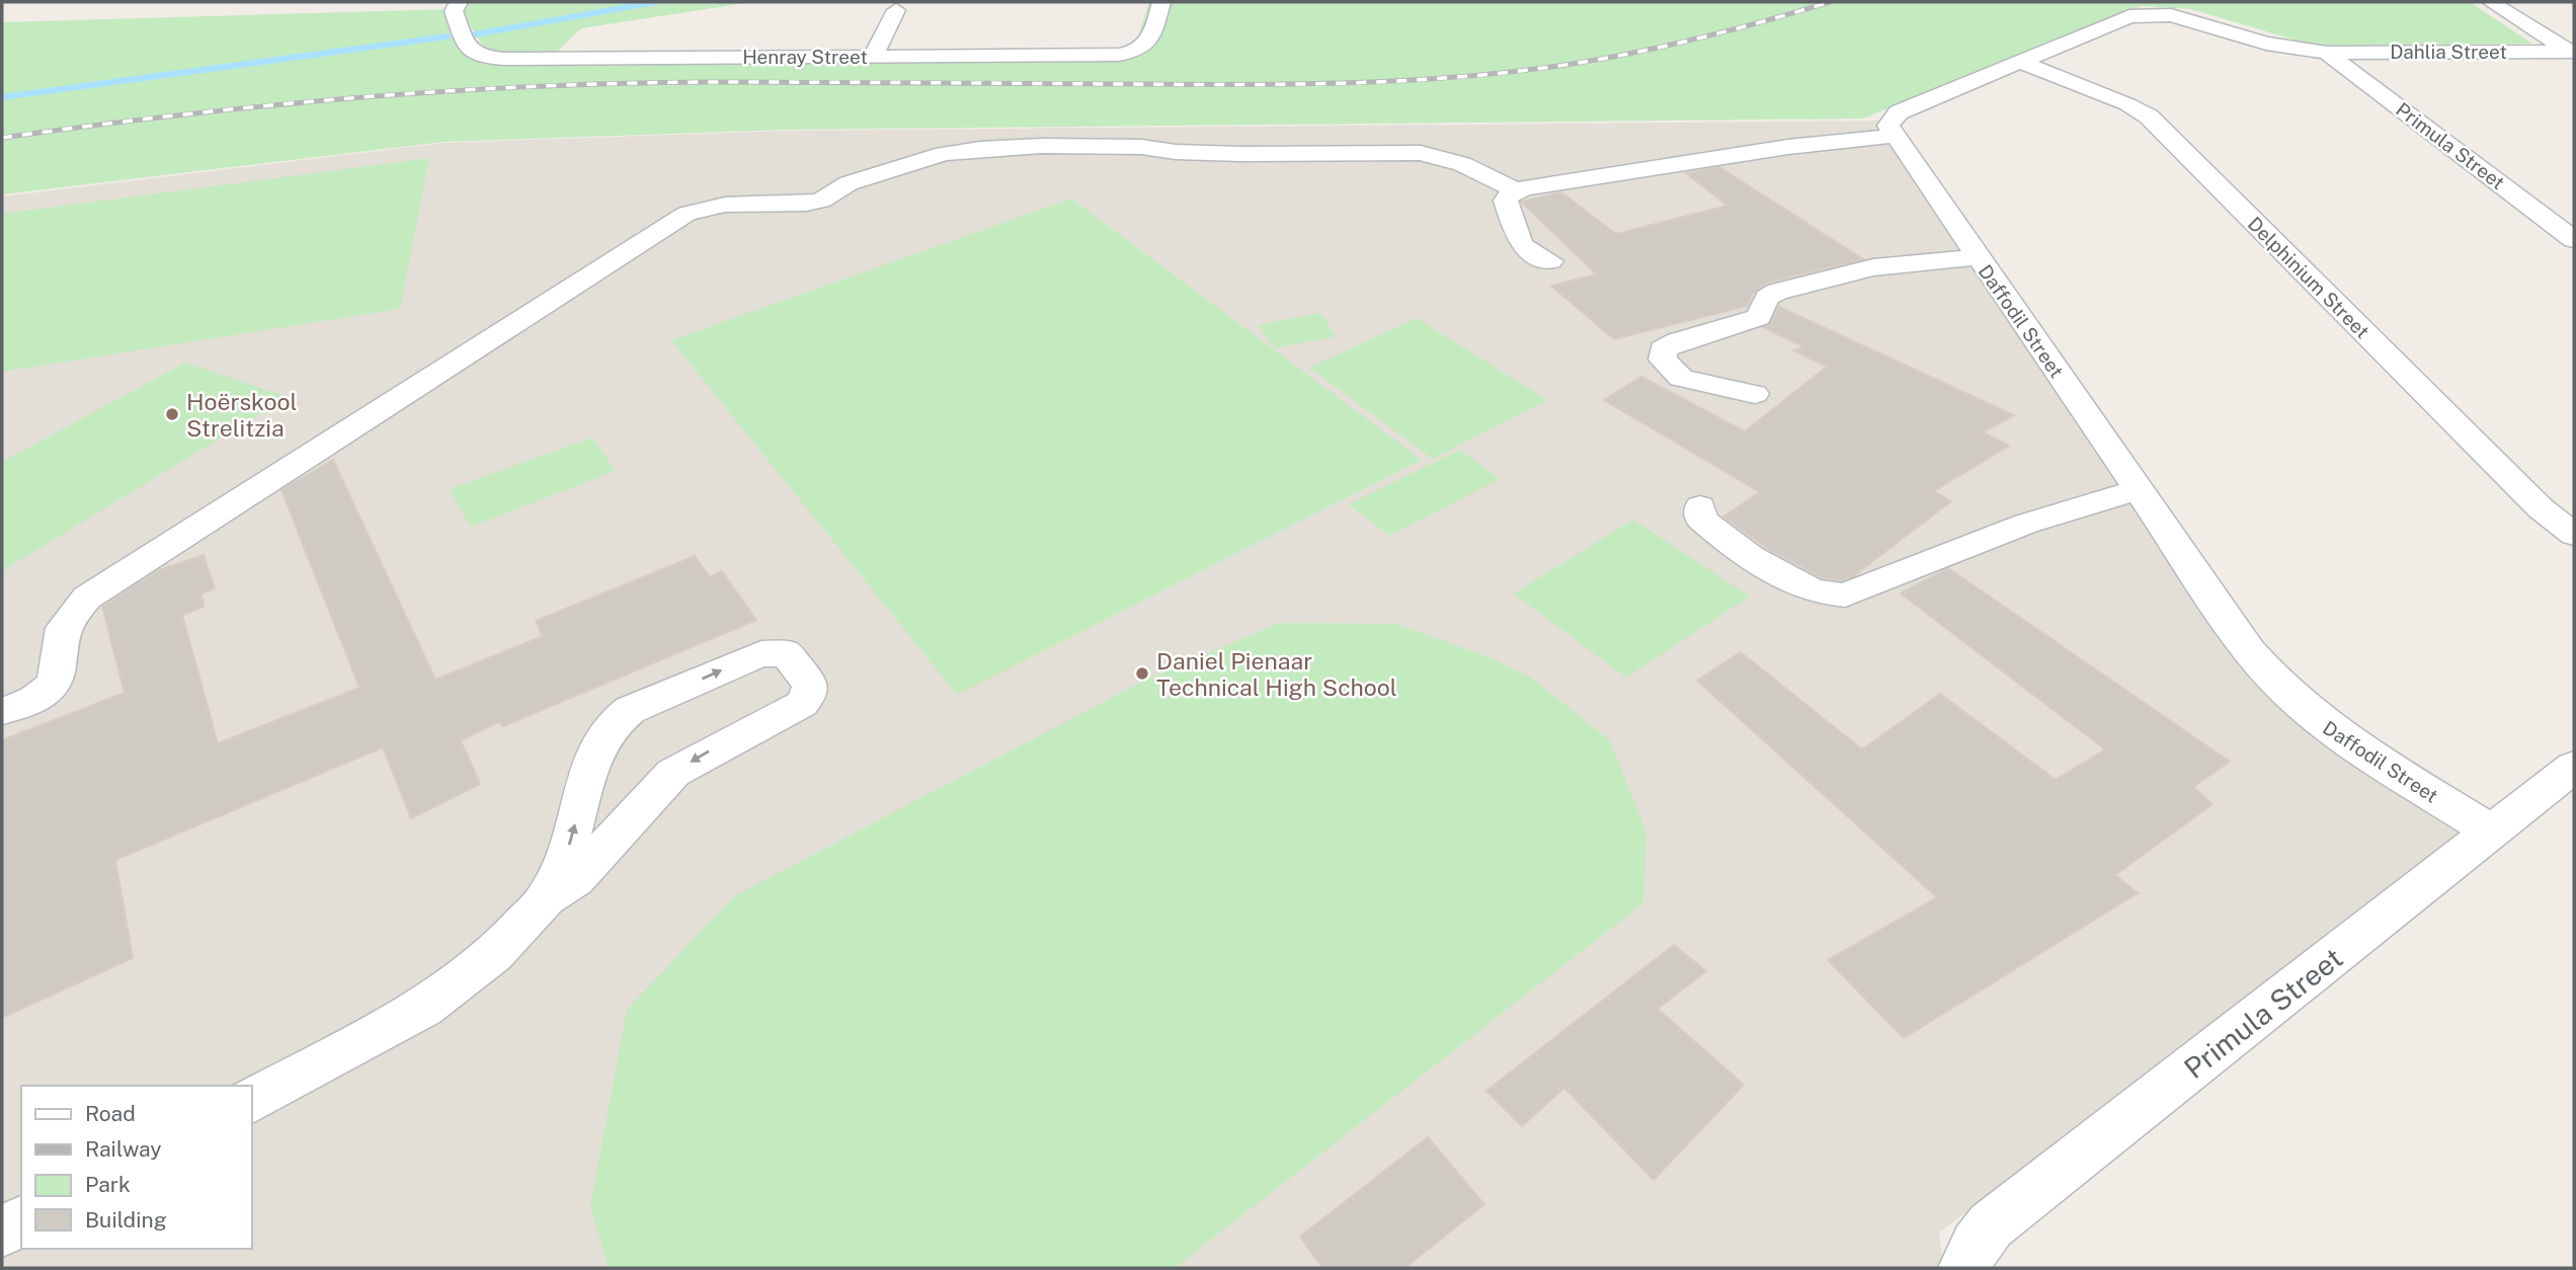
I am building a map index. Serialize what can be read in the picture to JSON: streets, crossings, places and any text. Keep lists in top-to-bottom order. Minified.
{"streets":{"street":["Dahlia Street","Henray Street","Primula Street","Delphinium Street","Daffodil Street"]},"crossings":[["Dahlia Street","Primula Street"],["Primula Street","Daffodil Street"]],"places":["Hoërskool Strelitzia","Daniel Pienaar Technical High School"],"legend":["Road","Railway","Park","Building"]}
